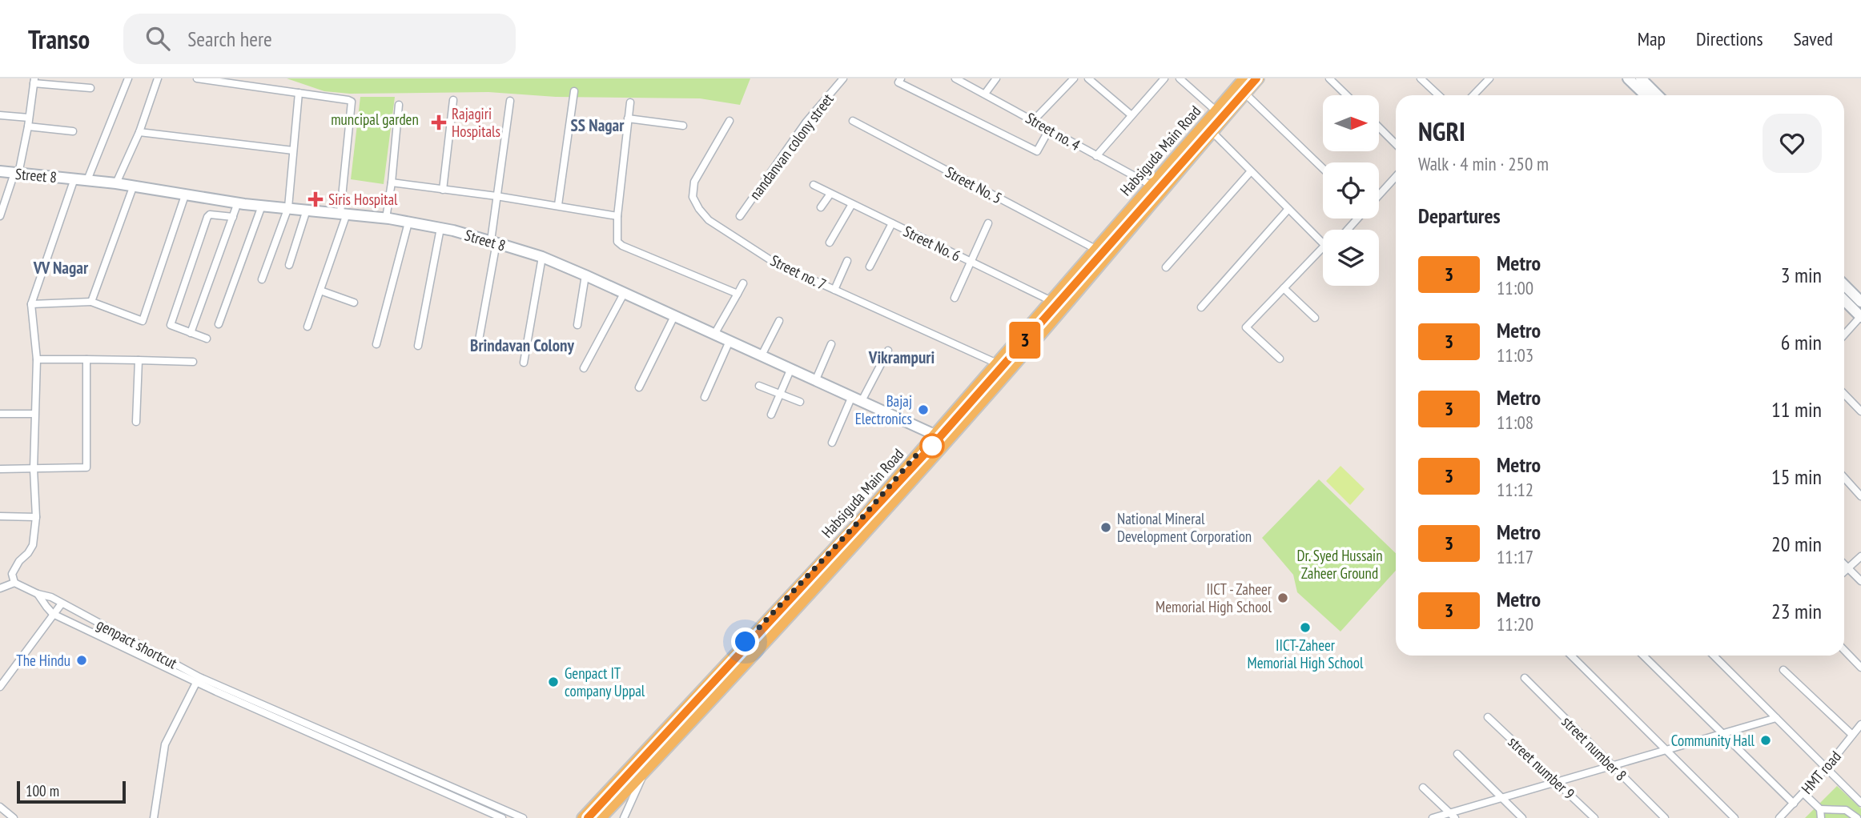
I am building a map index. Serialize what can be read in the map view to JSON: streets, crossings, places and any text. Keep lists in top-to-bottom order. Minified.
{"streets":{"main road":["Habsiguda Main Road"],"street":["Street no. 4","nandanvan colony street","Street 8","Street No. 5","Street No. 6","Street no. 7","genpact shortcut","street number 8","street number 9","HMT road"]},"crossings":[["Street no. 4","Habsiguda Main Road"],["Habsiguda Main Road","Street 8"],["Habsiguda Main Road","Street No. 5"],["Habsiguda Main Road","Street No. 6"],["Habsiguda Main Road","Street no. 7"]],"districts":["SS Nagar","VV Nagar","Brindavan Colony","Vikrampuri"],"parks":["muncipal garden","Dr. Syed Hussain Zaheer Ground"],"places":{"health":["Rajagiri Hospitals","Siris Hospital"],"other":["Bajaj Electronics","National Mineral Development Corporation","IICT - Zaheer Memorial High School","IICT-Zaheer Memorial High School","The Hindu","Genpact IT company Uppal","Community Hall"]},"lines":["metro line 3"],"scale_bar":"100 m","north":"right","page":{"header":"Transo","search":"Search here","nav":["Map","Directions","Saved"],"on_map":"3","heading":[["NGRI","Walk · 4 min · 250 m"],"Departures"],"list":[{"mark":"3","name":"Metro","note":"11:00","value":"3 min"},{"mark":"3","name":"Metro","note":"11:03","value":"6 min"},{"mark":"3","name":"Metro","note":"11:08","value":"11 min"},{"mark":"3","name":"Metro","note":"11:12","value":"15 min"},{"mark":"3","name":"Metro","note":"11:17","value":"20 min"},{"mark":"3","name":"Metro","note":"11:20","value":"23 min"}],"scale":"100 m"}}
